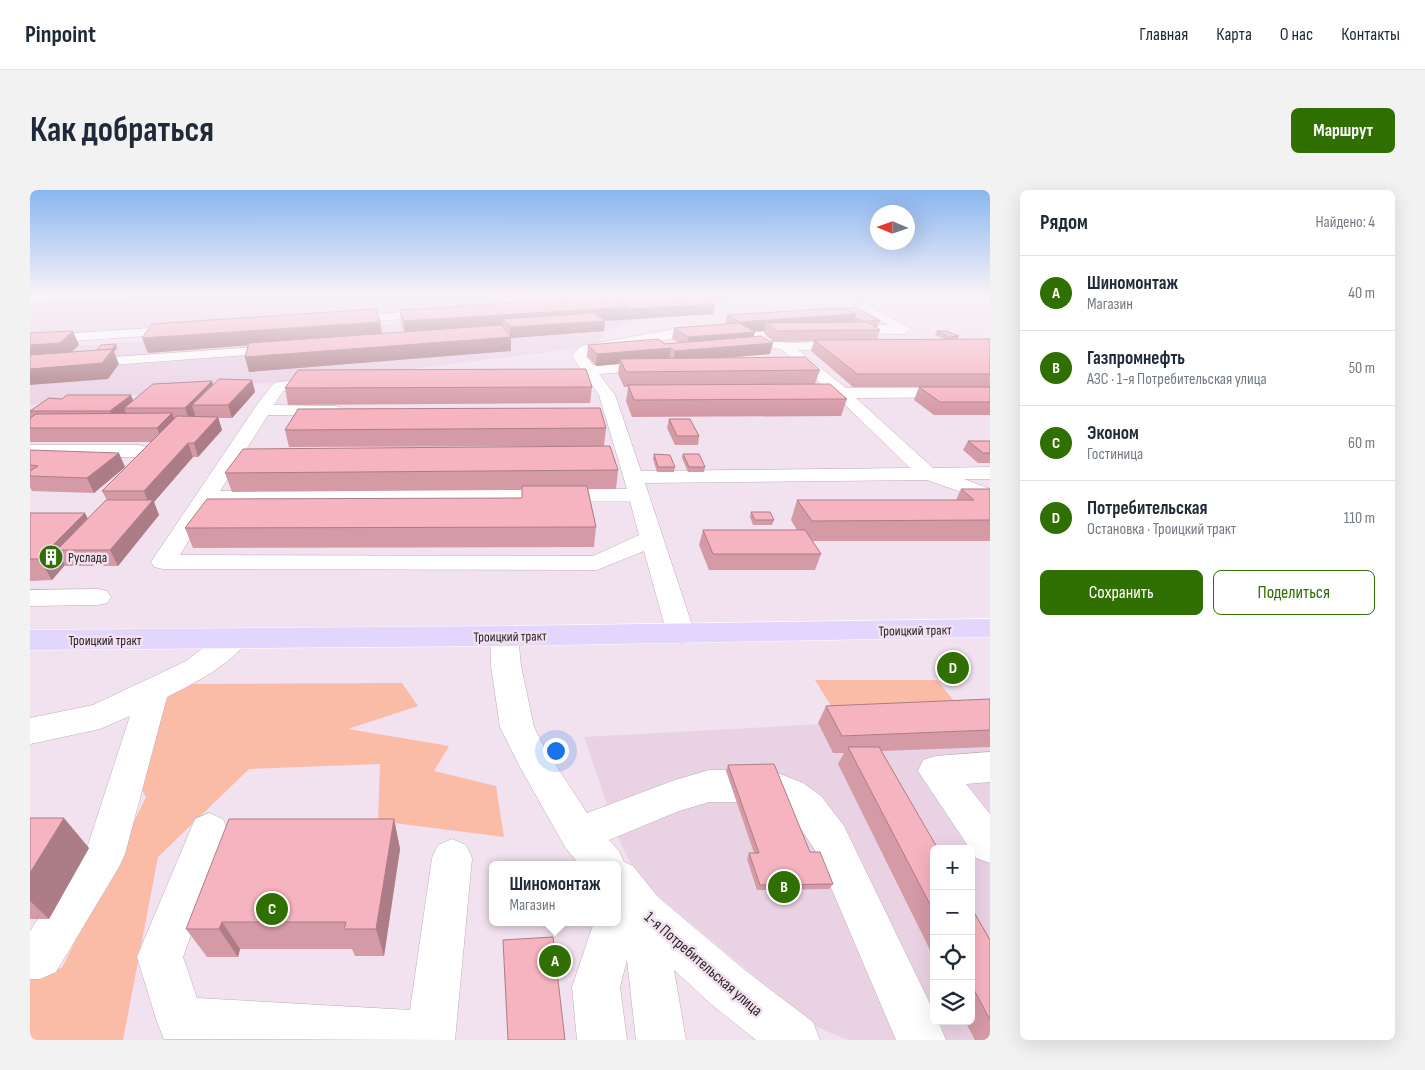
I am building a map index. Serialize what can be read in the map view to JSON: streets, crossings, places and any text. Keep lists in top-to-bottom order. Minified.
{"streets":{"main road":["Троицкий тракт"],"street":["1-я Потребительская улица"]},"crossings":[["Троицкий тракт","1-я Потребительская улица"]],"places":{"building":["Руслада"]},"north":"left","page":{"header":"Pinpoint","nav":["Главная","Карта","О нас","Контакты"],"buttons":["Маршрут",["Сохранить","Поделиться"]],"title":"Как добраться","heading":["Рядом","Найдено: 4"],"list":[{"mark":"A","name":"Шиномонтаж","note":"Магазин","value":"40 m"},{"mark":"B","name":"Газпромнефть","note":"АЗС · 1-я Потребительская улица","value":"50 m"},{"mark":"C","name":"Эконом","note":"Гостиница","value":"60 m"},{"mark":"D","name":"Потребительская","note":"Остановка · Троицкий тракт","value":"110 m"}],"pins":["D","B","C","A"],"map_buttons":["+","−"],"popup":["Шиномонтаж","Магазин"]}}
